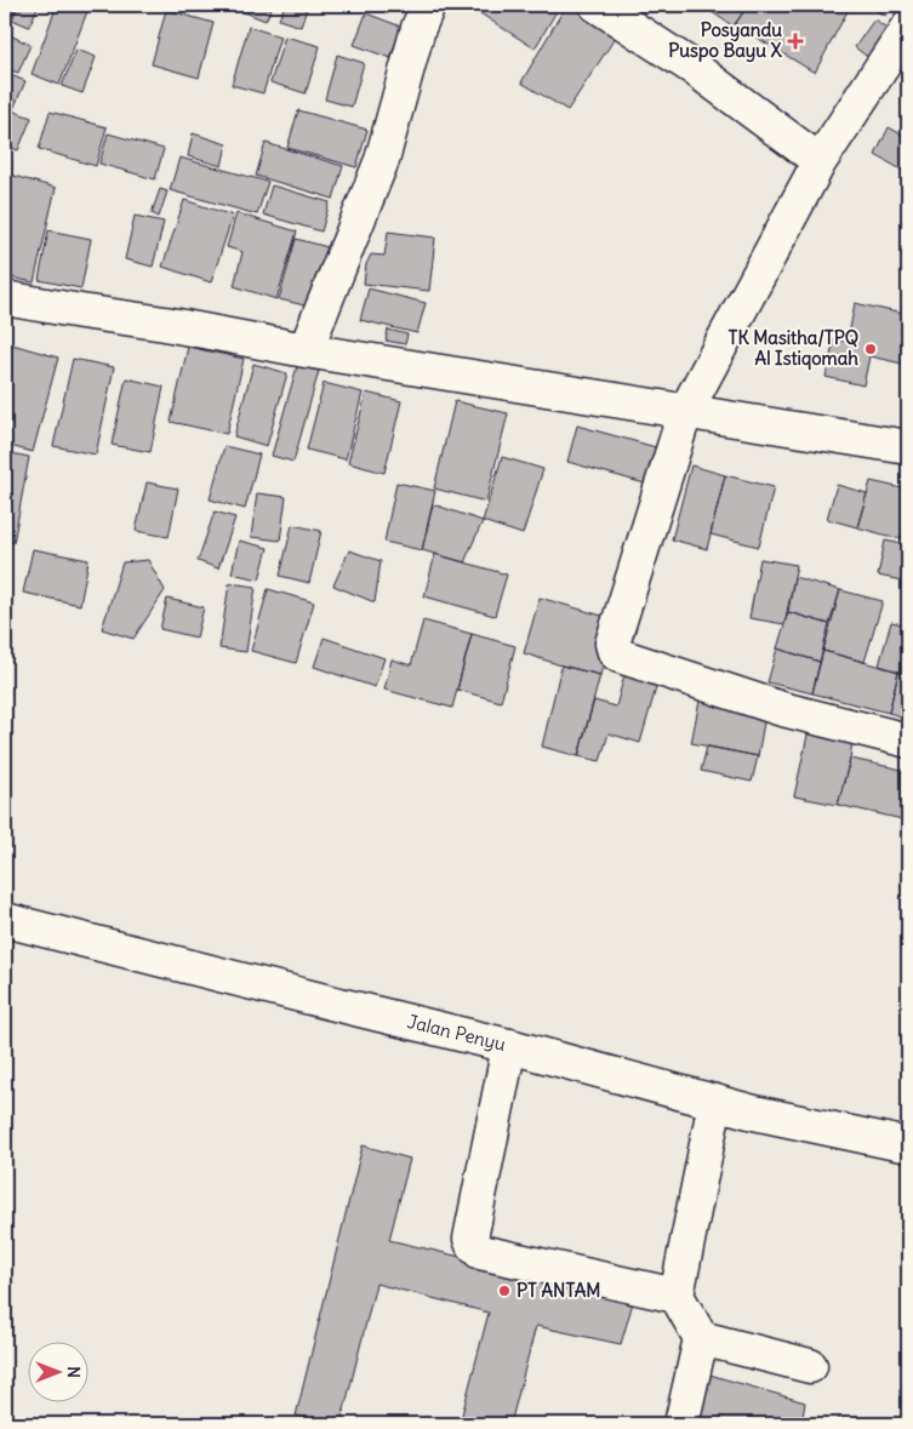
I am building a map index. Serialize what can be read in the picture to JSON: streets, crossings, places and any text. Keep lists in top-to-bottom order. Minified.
{"streets":{"main road":["Jalan Penyu"]},"places":{"health":["Posyandu Puspo Bayu X"],"other":["TK Masitha/TPQ Al Istiqomah","PT ANTAM"]},"north":"right"}
